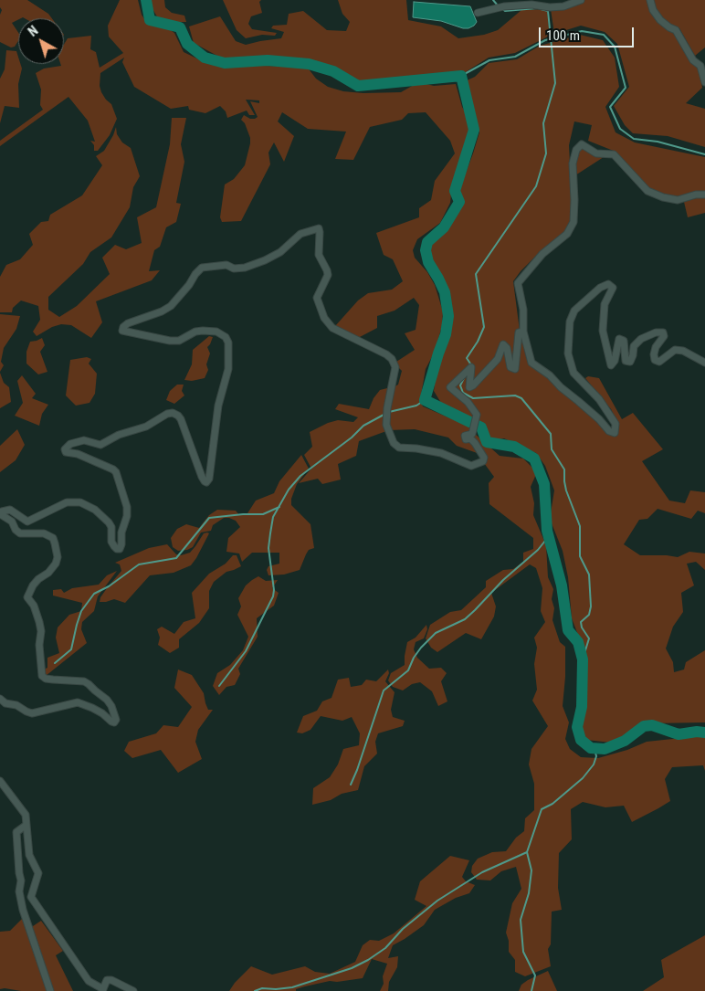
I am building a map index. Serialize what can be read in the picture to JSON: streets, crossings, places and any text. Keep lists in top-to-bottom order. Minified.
{"scale_bar":"100 m","north":"top left"}
